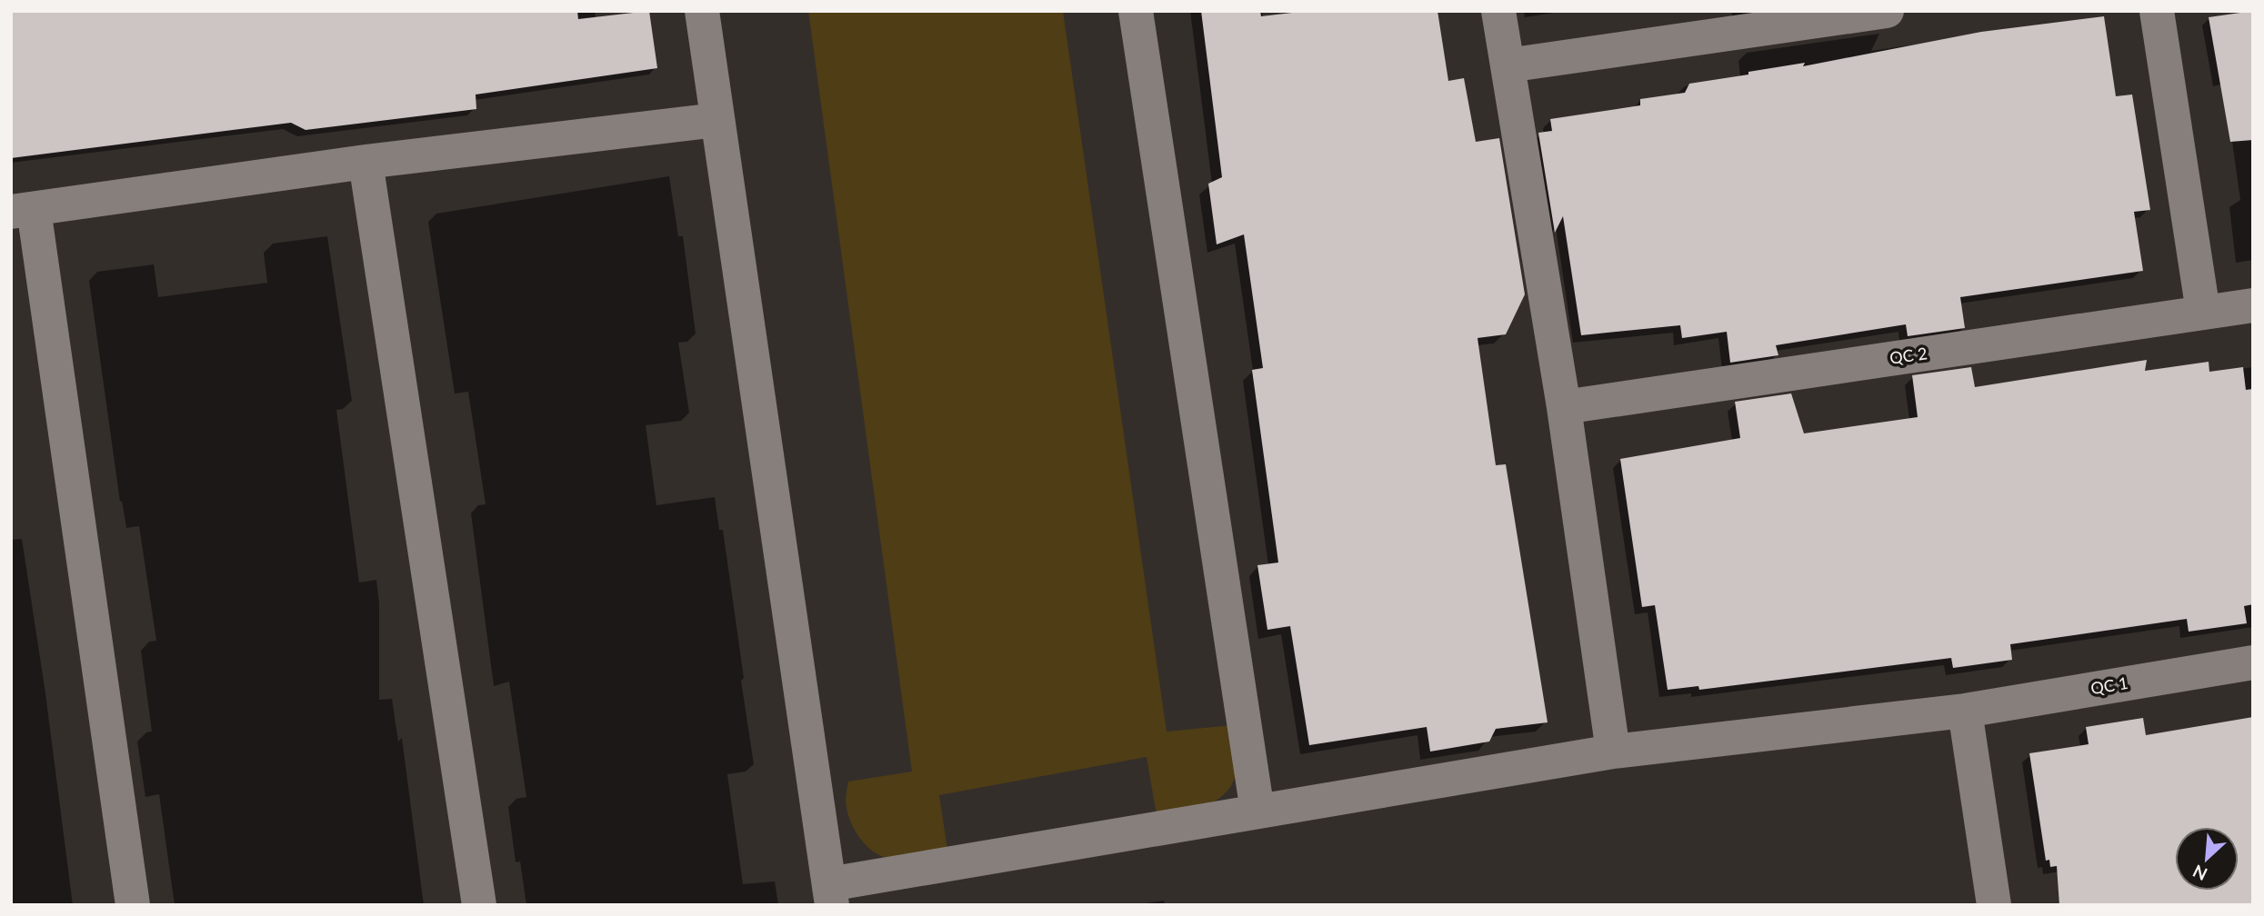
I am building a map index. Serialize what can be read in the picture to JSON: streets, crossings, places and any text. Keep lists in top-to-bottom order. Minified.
{"streets":{"street":["QC 2","QC 1"]},"north":"bottom left"}
